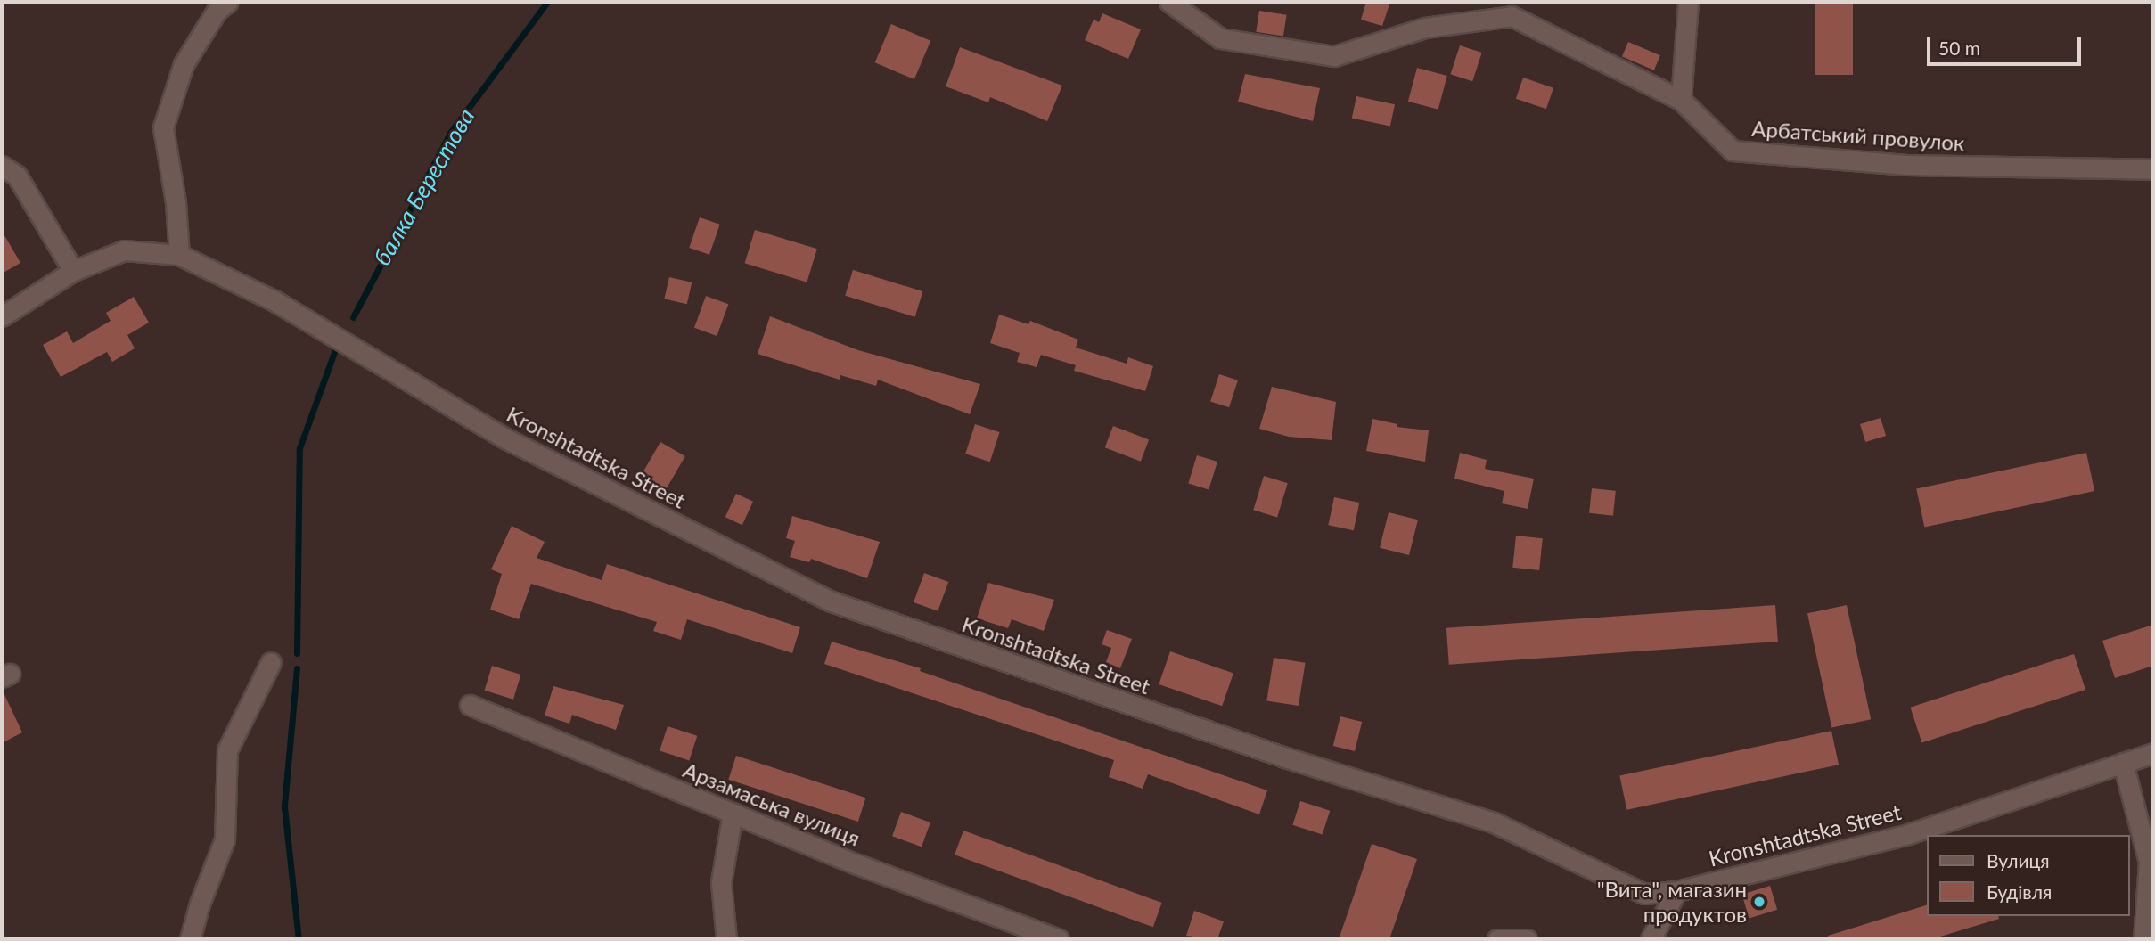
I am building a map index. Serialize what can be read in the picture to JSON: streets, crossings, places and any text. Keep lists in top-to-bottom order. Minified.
{"streets":{"street":["Арбатський провулок","Kronshtadtska Street","Арзамаська вулиця"]},"water":["балка Берестова"],"places":["\"Вита\", магазин продуктов"],"legend":["Вулиця","Будівля"],"scale_bar":"50 m"}
